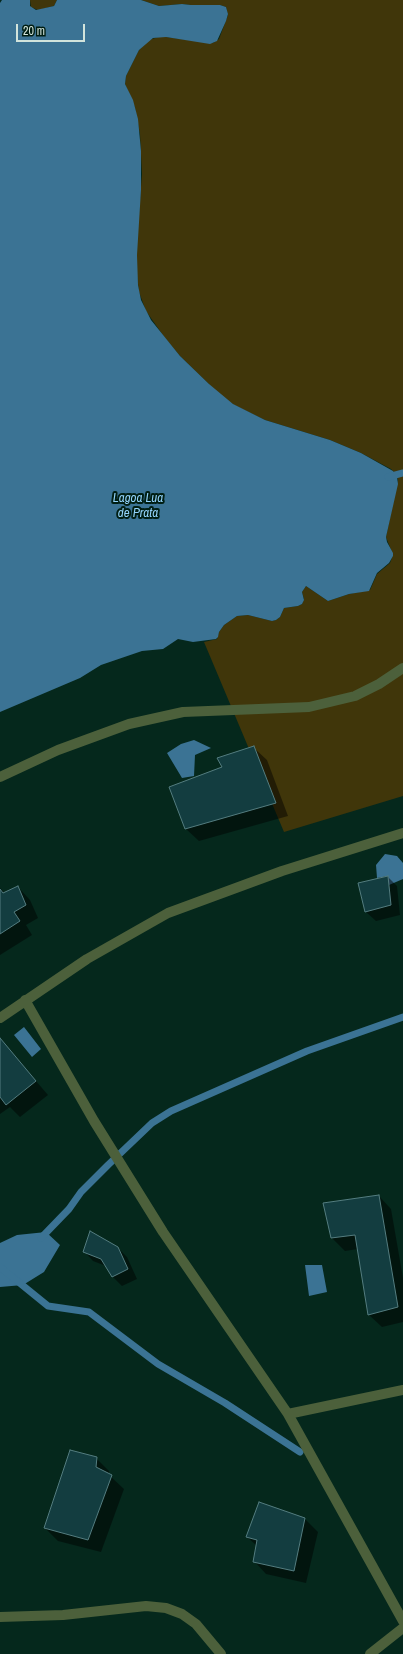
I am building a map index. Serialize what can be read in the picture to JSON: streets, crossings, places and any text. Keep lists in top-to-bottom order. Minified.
{"water":["Lagoa Lua de Prata"],"scale_bar":"20 m"}
